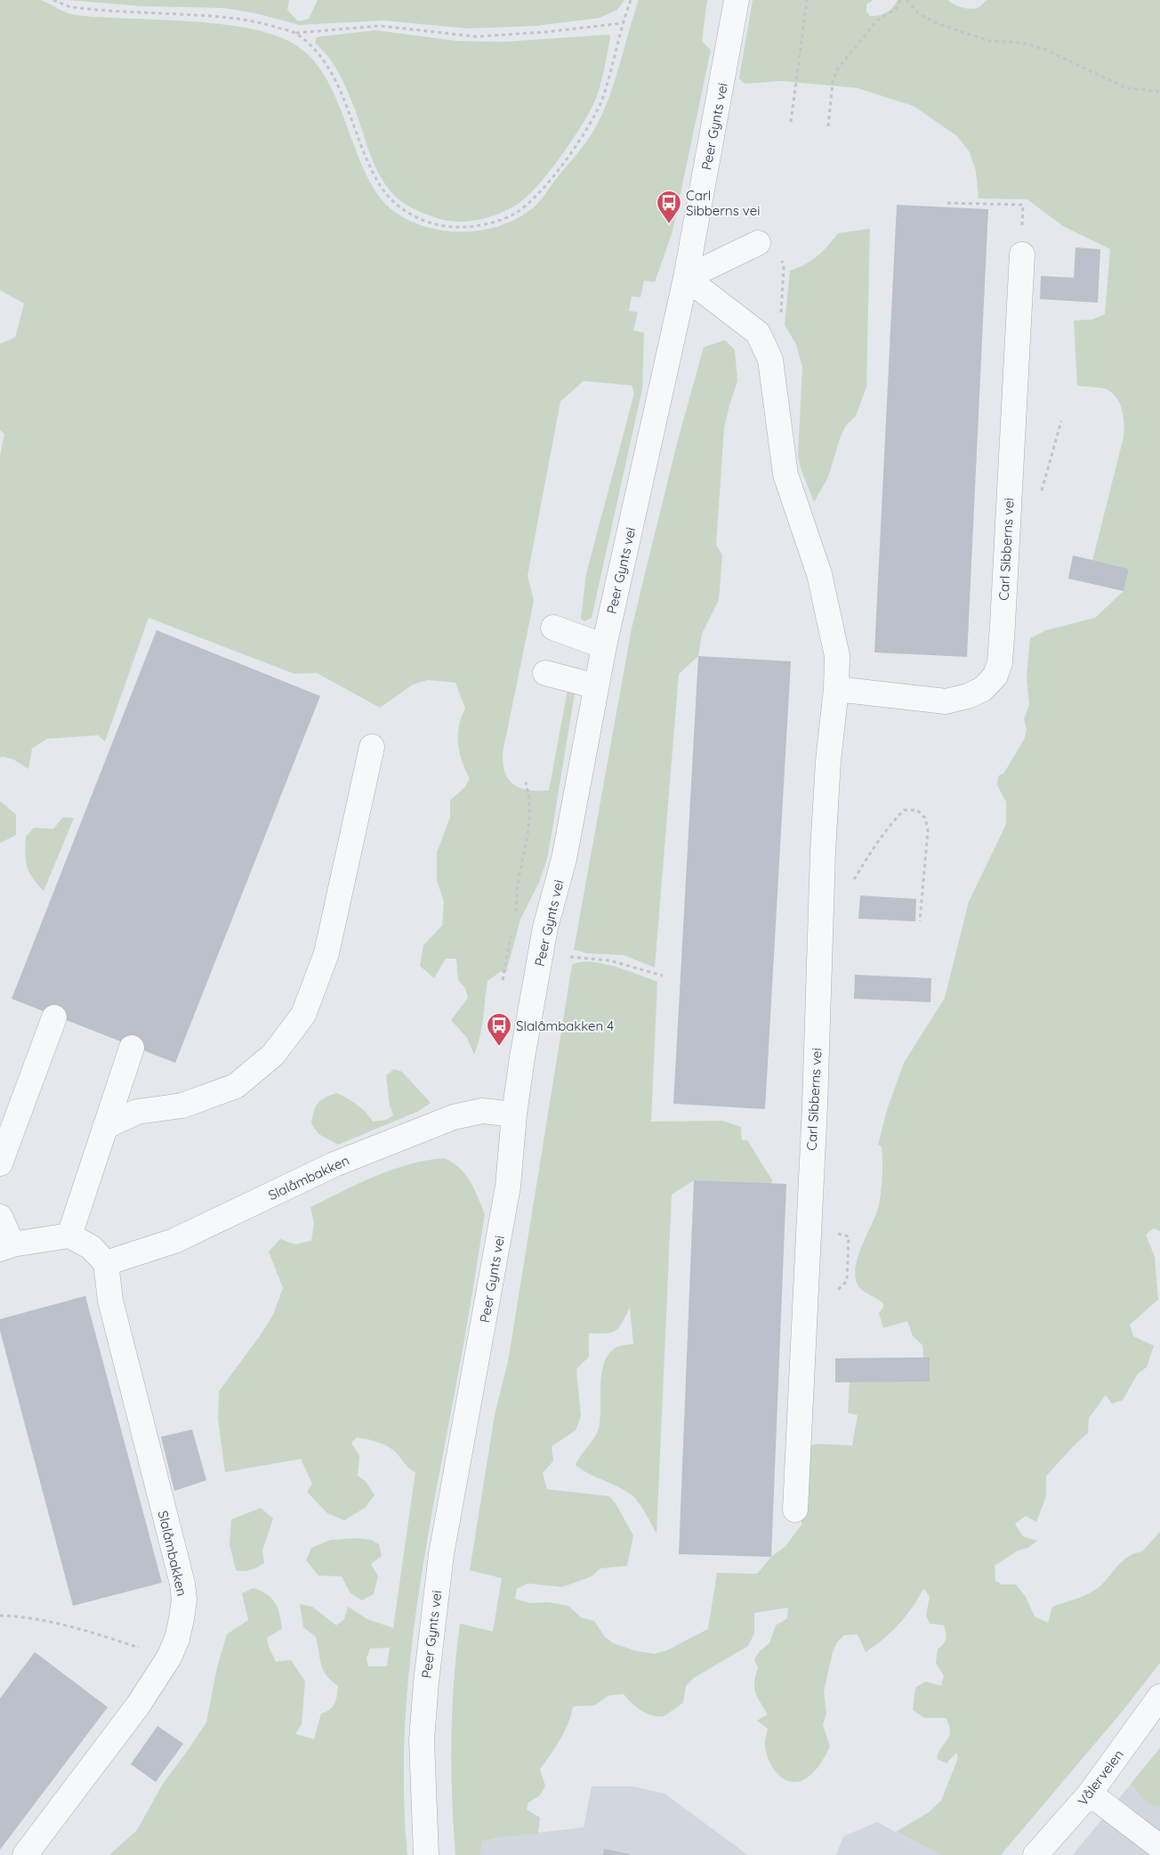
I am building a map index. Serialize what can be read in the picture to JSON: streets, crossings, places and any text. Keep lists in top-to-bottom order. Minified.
{"streets":{"street":["Peer Gynts vei","Carl Sibberns vei","Slalåmbakken","Vålerveien"]},"crossings":[["Peer Gynts vei","Carl Sibberns vei"],["Peer Gynts vei","Slalåmbakken"]],"places":{"bus stop":["Carl Sibberns vei","Slalåmbakken 4"]}}
